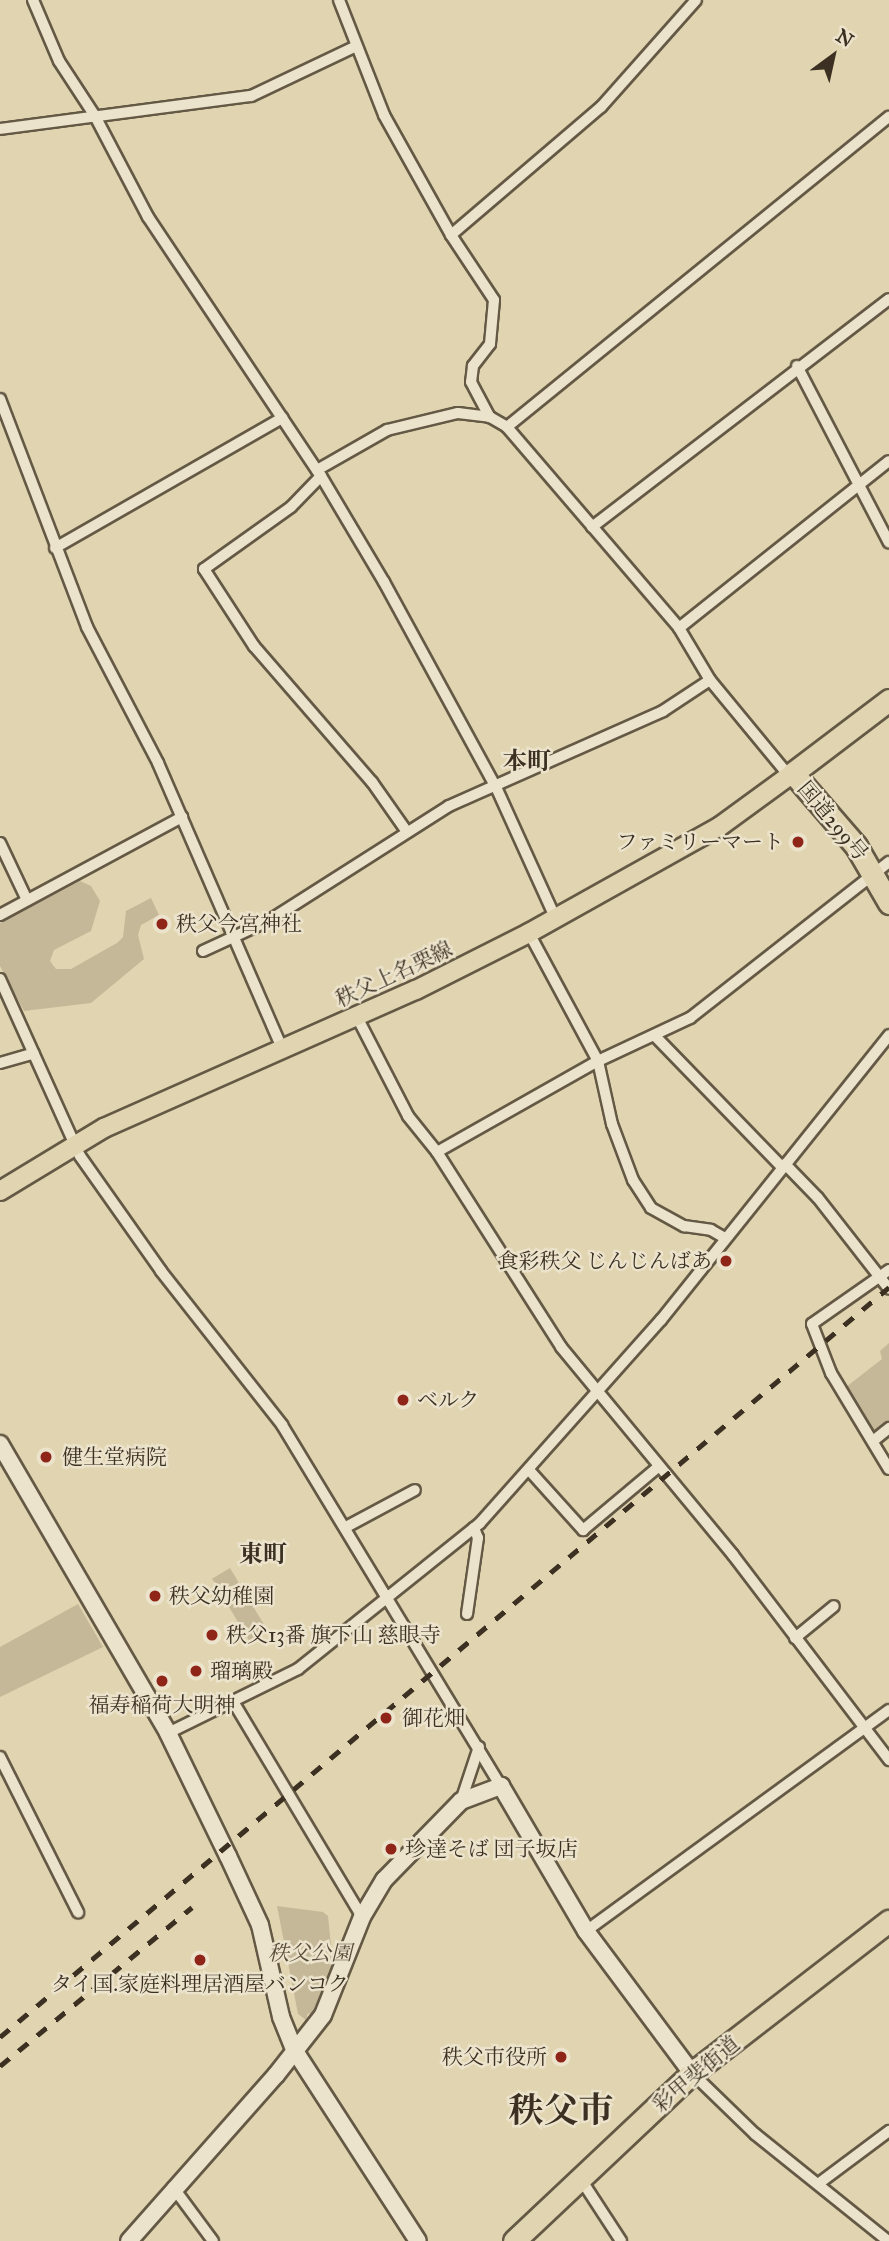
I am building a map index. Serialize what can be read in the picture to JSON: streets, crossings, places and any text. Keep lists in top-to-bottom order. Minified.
{"streets":{"highway":["国道299号","彩甲斐街道"],"main road":["秩父上名栗線"]},"crossings":[["国道299号","秩父上名栗線"]],"districts":["本町","東町","秩父市"],"parks":["秩父公園"],"places":["ファミリーマート","秩父今宮神社","食彩秩父 じんじんばあ","ベルク","健生堂病院","秩父幼稚園","秩父13番 旗下山 慈眼寺","瑠璃殿","福寿稲荷大明神","御花畑","珍達そば 団子坂店","タイ国.家庭料理居酒屋バンコク","秩父市役所"],"north":"top right"}
